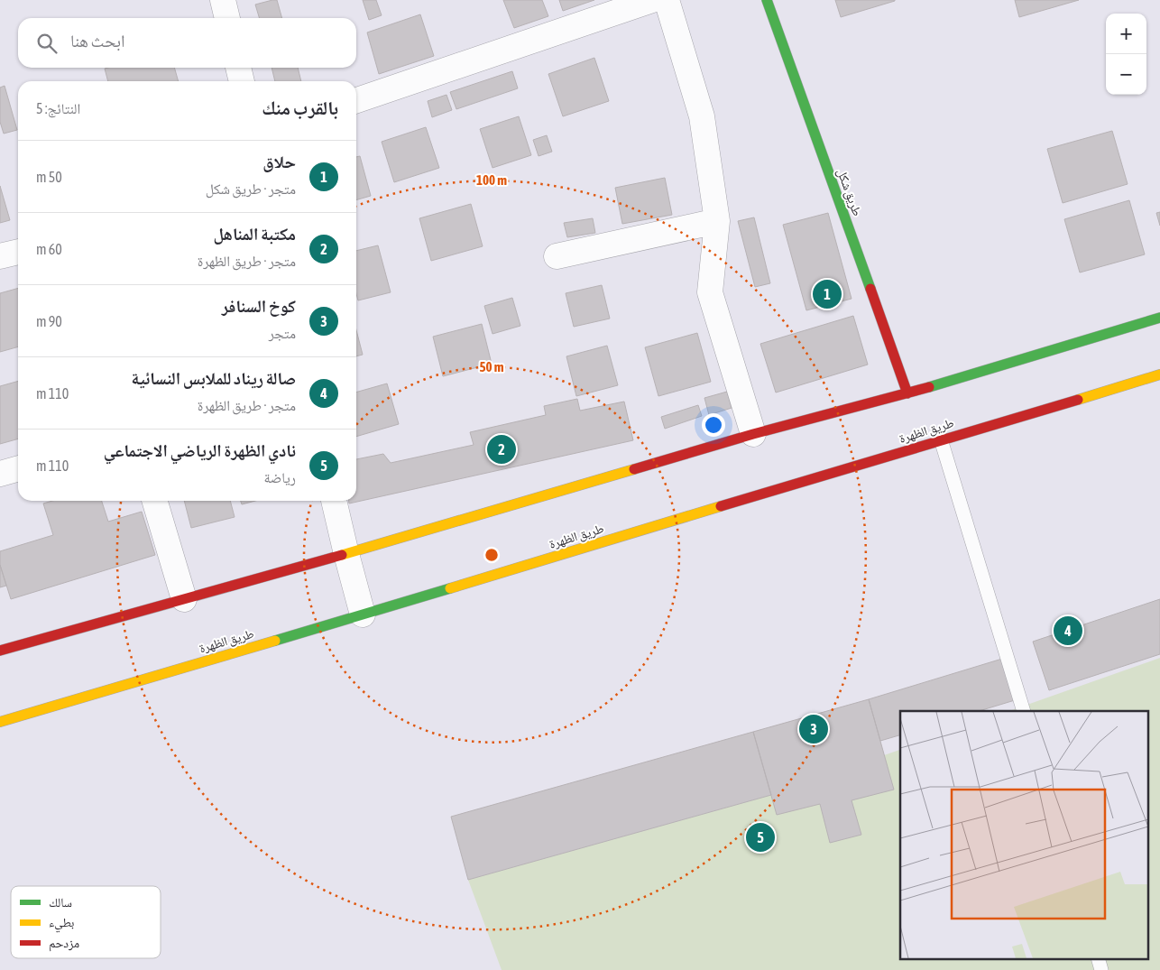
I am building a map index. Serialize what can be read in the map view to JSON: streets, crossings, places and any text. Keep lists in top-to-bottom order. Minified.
{"streets":{"main road":["طريق شكل","طريق الظهرة"]},"legend":["سالك","بطيء","مزدحم"],"page":{"map_buttons":["+","−"],"search":"ابحث هنا","heading":["بالقرب منك","النتائج: 5"],"list":[{"mark":"1","name":"حلاق","note":"متجر · طريق شكل","value":"50 m"},{"mark":"2","name":"مكتبة المناهل","note":"متجر · طريق الظهرة","value":"60 m"},{"mark":"3","name":"كوخ السنافر","note":"متجر","value":"90 m"},{"mark":"4","name":"صالة ريناد للملابس النسائية","note":"متجر · طريق الظهرة","value":"110 m"},{"mark":"5","name":"نادي الظهرة الرياضي الاجتماعي","note":"رياضة","value":"110 m"}],"pins":["1","2","4","3","5"]},"rings":["100 m","50 m"]}
